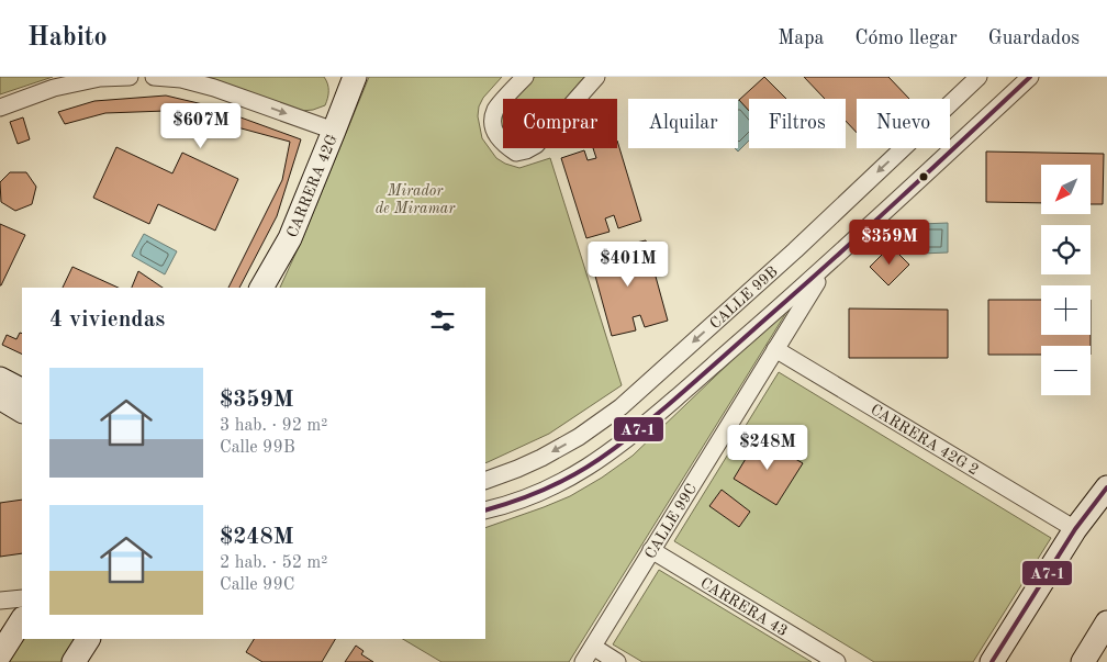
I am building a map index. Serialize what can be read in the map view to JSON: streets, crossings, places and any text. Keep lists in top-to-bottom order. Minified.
{"streets":{"street":["CARRERA 42G","CALLE 99B","CARRERA 42G 2","CALLE 99C","CARRERA 43"]},"crossings":[["CALLE 99B","CALLE 99C"],["CARRERA 42G 2","CALLE 99C"],["CALLE 99C","CARRERA 43"]],"parks":["Mirador de Miramar"],"lines":["transit line A7-1"],"north":"bottom left","page":{"header":"Habito","nav":["Mapa","Cómo llegar","Guardados"],"chip":["Comprar","Alquilar","Filtros","Nuevo"],"price":["$607M","$359M","$401M","$248M"],"map_buttons":["+","−"],"heading":"4 viviendas","list":[{"name":"$359M","note":"3 hab. · 92 m² · Calle 99B"},{"name":"$248M","note":"2 hab. · 52 m² · Calle 99C"}]}}
